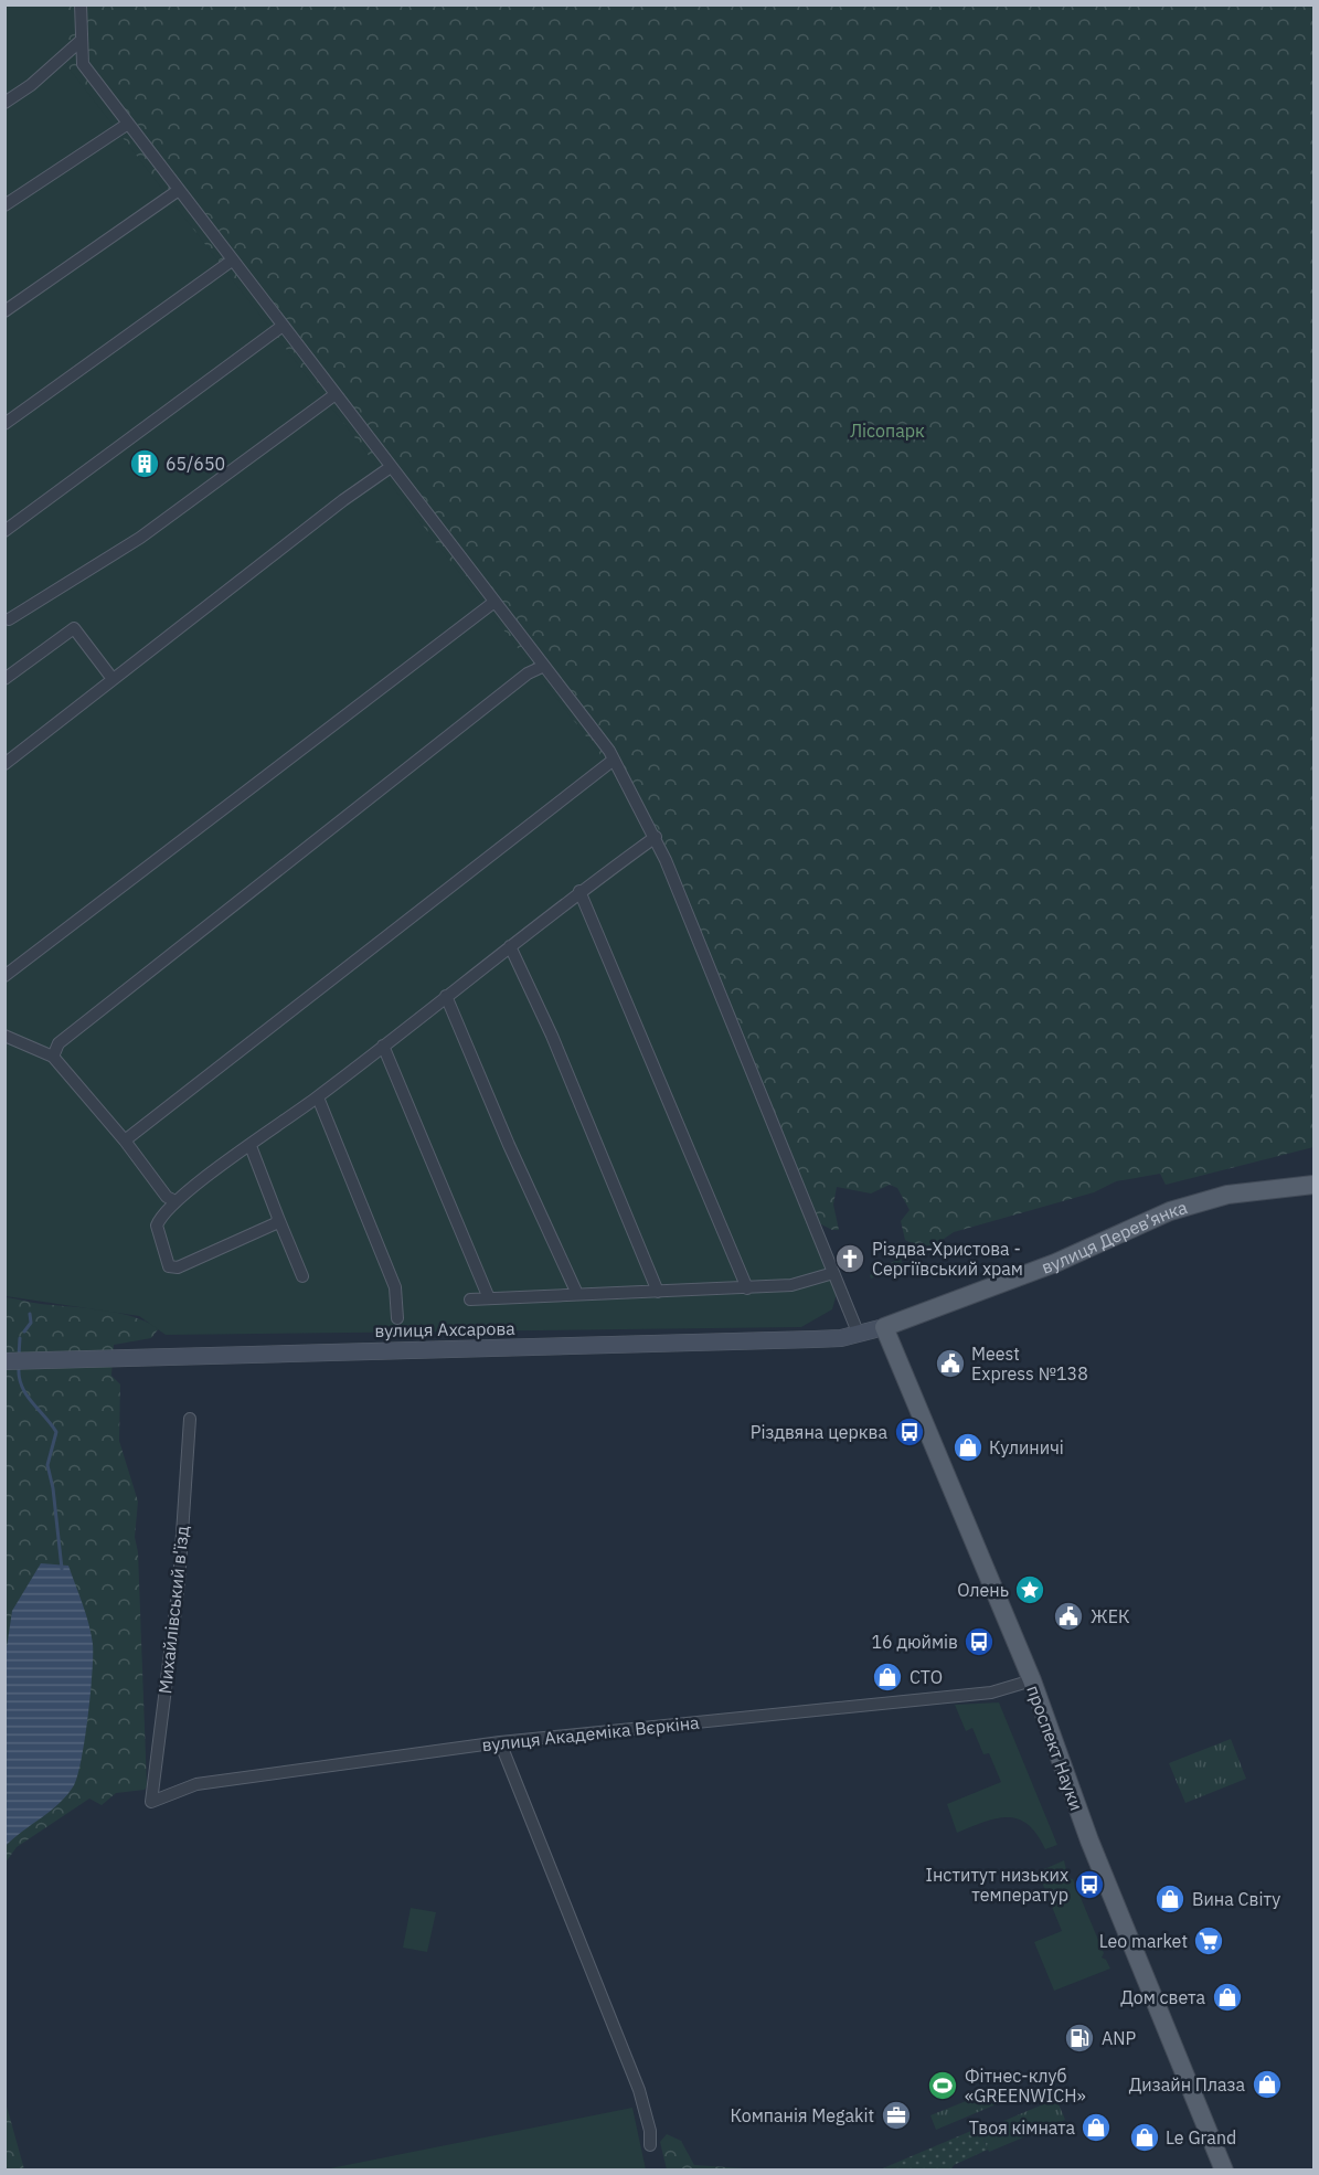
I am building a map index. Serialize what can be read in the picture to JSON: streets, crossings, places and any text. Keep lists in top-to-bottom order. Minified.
{"streets":{"main road":["вулиця Дерев’янка","вулиця Ахсарова","проспект Науки"],"street":["Михайлівський в'їзд","вулиця Академіка Вєркіна"]},"crossings":[["вулиця Дерев’янка","вулиця Ахсарова"],["вулиця Дерев’янка","проспект Науки"],["вулиця Ахсарова","проспект Науки"],["Михайлівський в'їзд","вулиця Академіка Вєркіна"],["вулиця Академіка Вєркіна","проспект Науки"]],"parks":["Лісопарк"],"places":{"building":["65/650"],"church":["Різдва-Христова - Сергіївський храм"],"public building":["Meest Express №138","ЖЕК"],"bus stop":["Різдвяна церква","16 дюймів","Інститут низьких температур"],"shop":["Кулиничі","СТО","Вина Світу","Дом света","Дизайн Плаза","Твоя кімната","Le Grand"],"place":["Олень"],"supermarket":["Leo market"],"fuel station":["ANP"],"sports":["Фітнес-клуб «GREENWICH»"],"office":["Компанія Megakit"]}}
